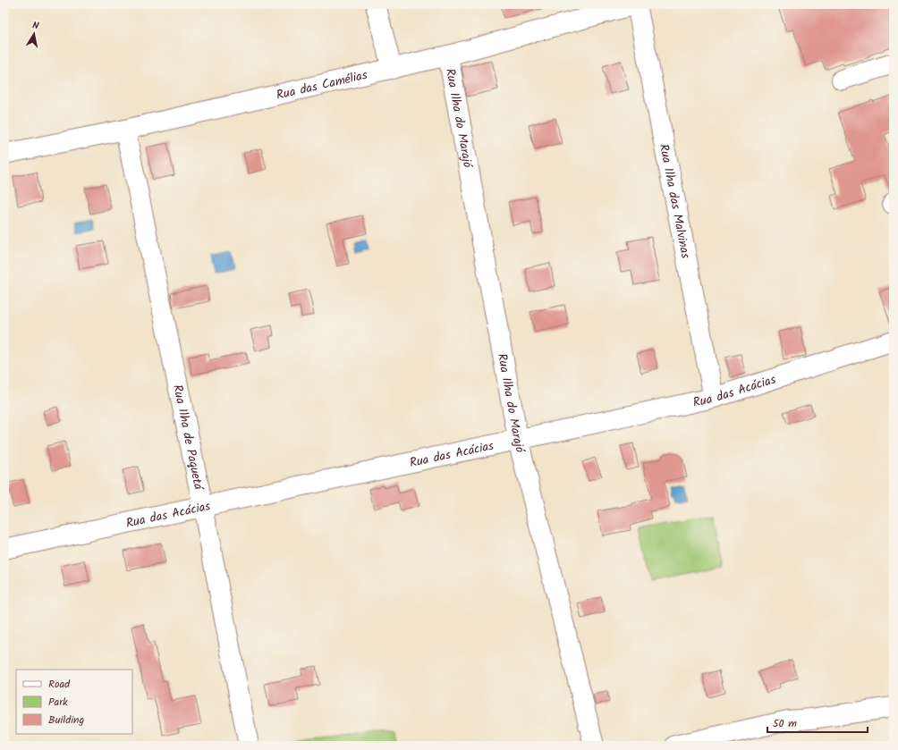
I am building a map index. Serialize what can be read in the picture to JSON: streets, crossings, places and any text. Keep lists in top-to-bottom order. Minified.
{"streets":{"street":["Rua das Camélias","Rua Ilha do Marajó","Rua Ilha das Malvinas","Rua das Acácias","Rua Ilha de Paquetá"]},"crossings":[["Rua das Camélias","Rua Ilha do Marajó"],["Rua das Camélias","Rua Ilha das Malvinas"],["Rua das Camélias","Rua Ilha de Paquetá"],["Rua Ilha do Marajó","Rua das Acácias"],["Rua Ilha das Malvinas","Rua das Acácias"],["Rua das Acácias","Rua Ilha de Paquetá"]],"legend":["Road","Park","Building"],"scale_bar":"50 m","north":"top"}
